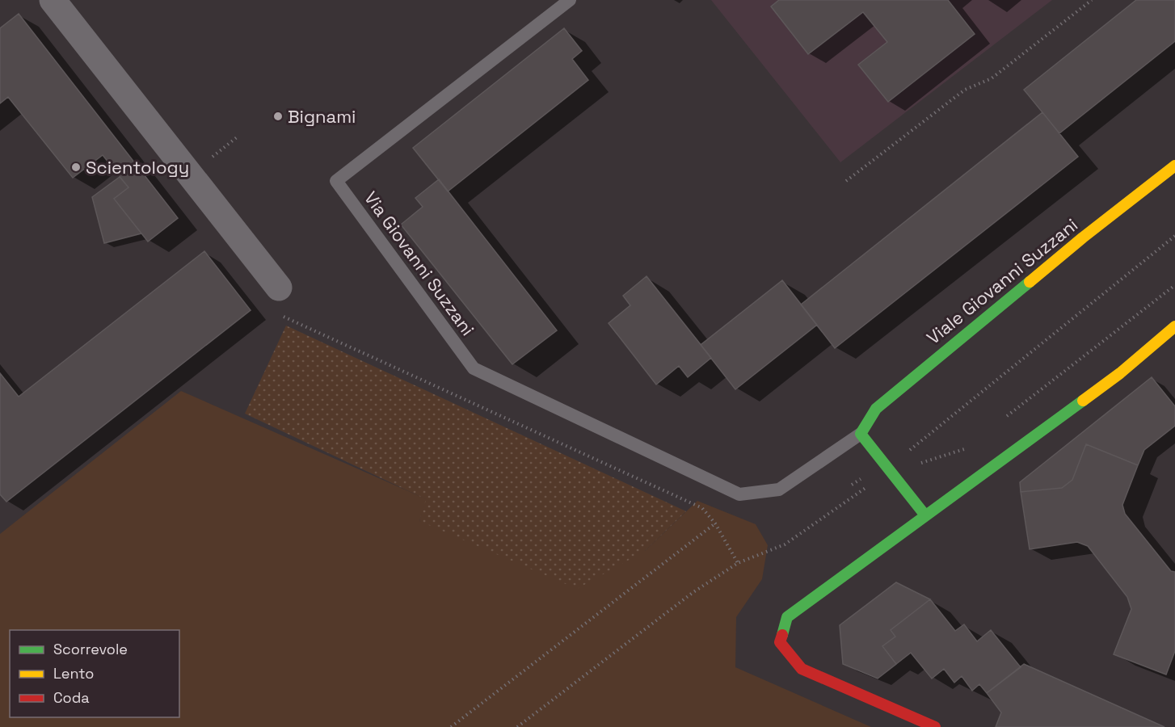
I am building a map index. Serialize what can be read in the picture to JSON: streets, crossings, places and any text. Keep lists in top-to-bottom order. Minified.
{"streets":{"street":["Viale Giovanni Suzzani"],"lane":["Via Giovanni Suzzani"]},"crossings":[["Via Giovanni Suzzani","Viale Giovanni Suzzani"]],"places":["Bignami","Scientology"],"legend":["Scorrevole","Lento","Coda"]}
